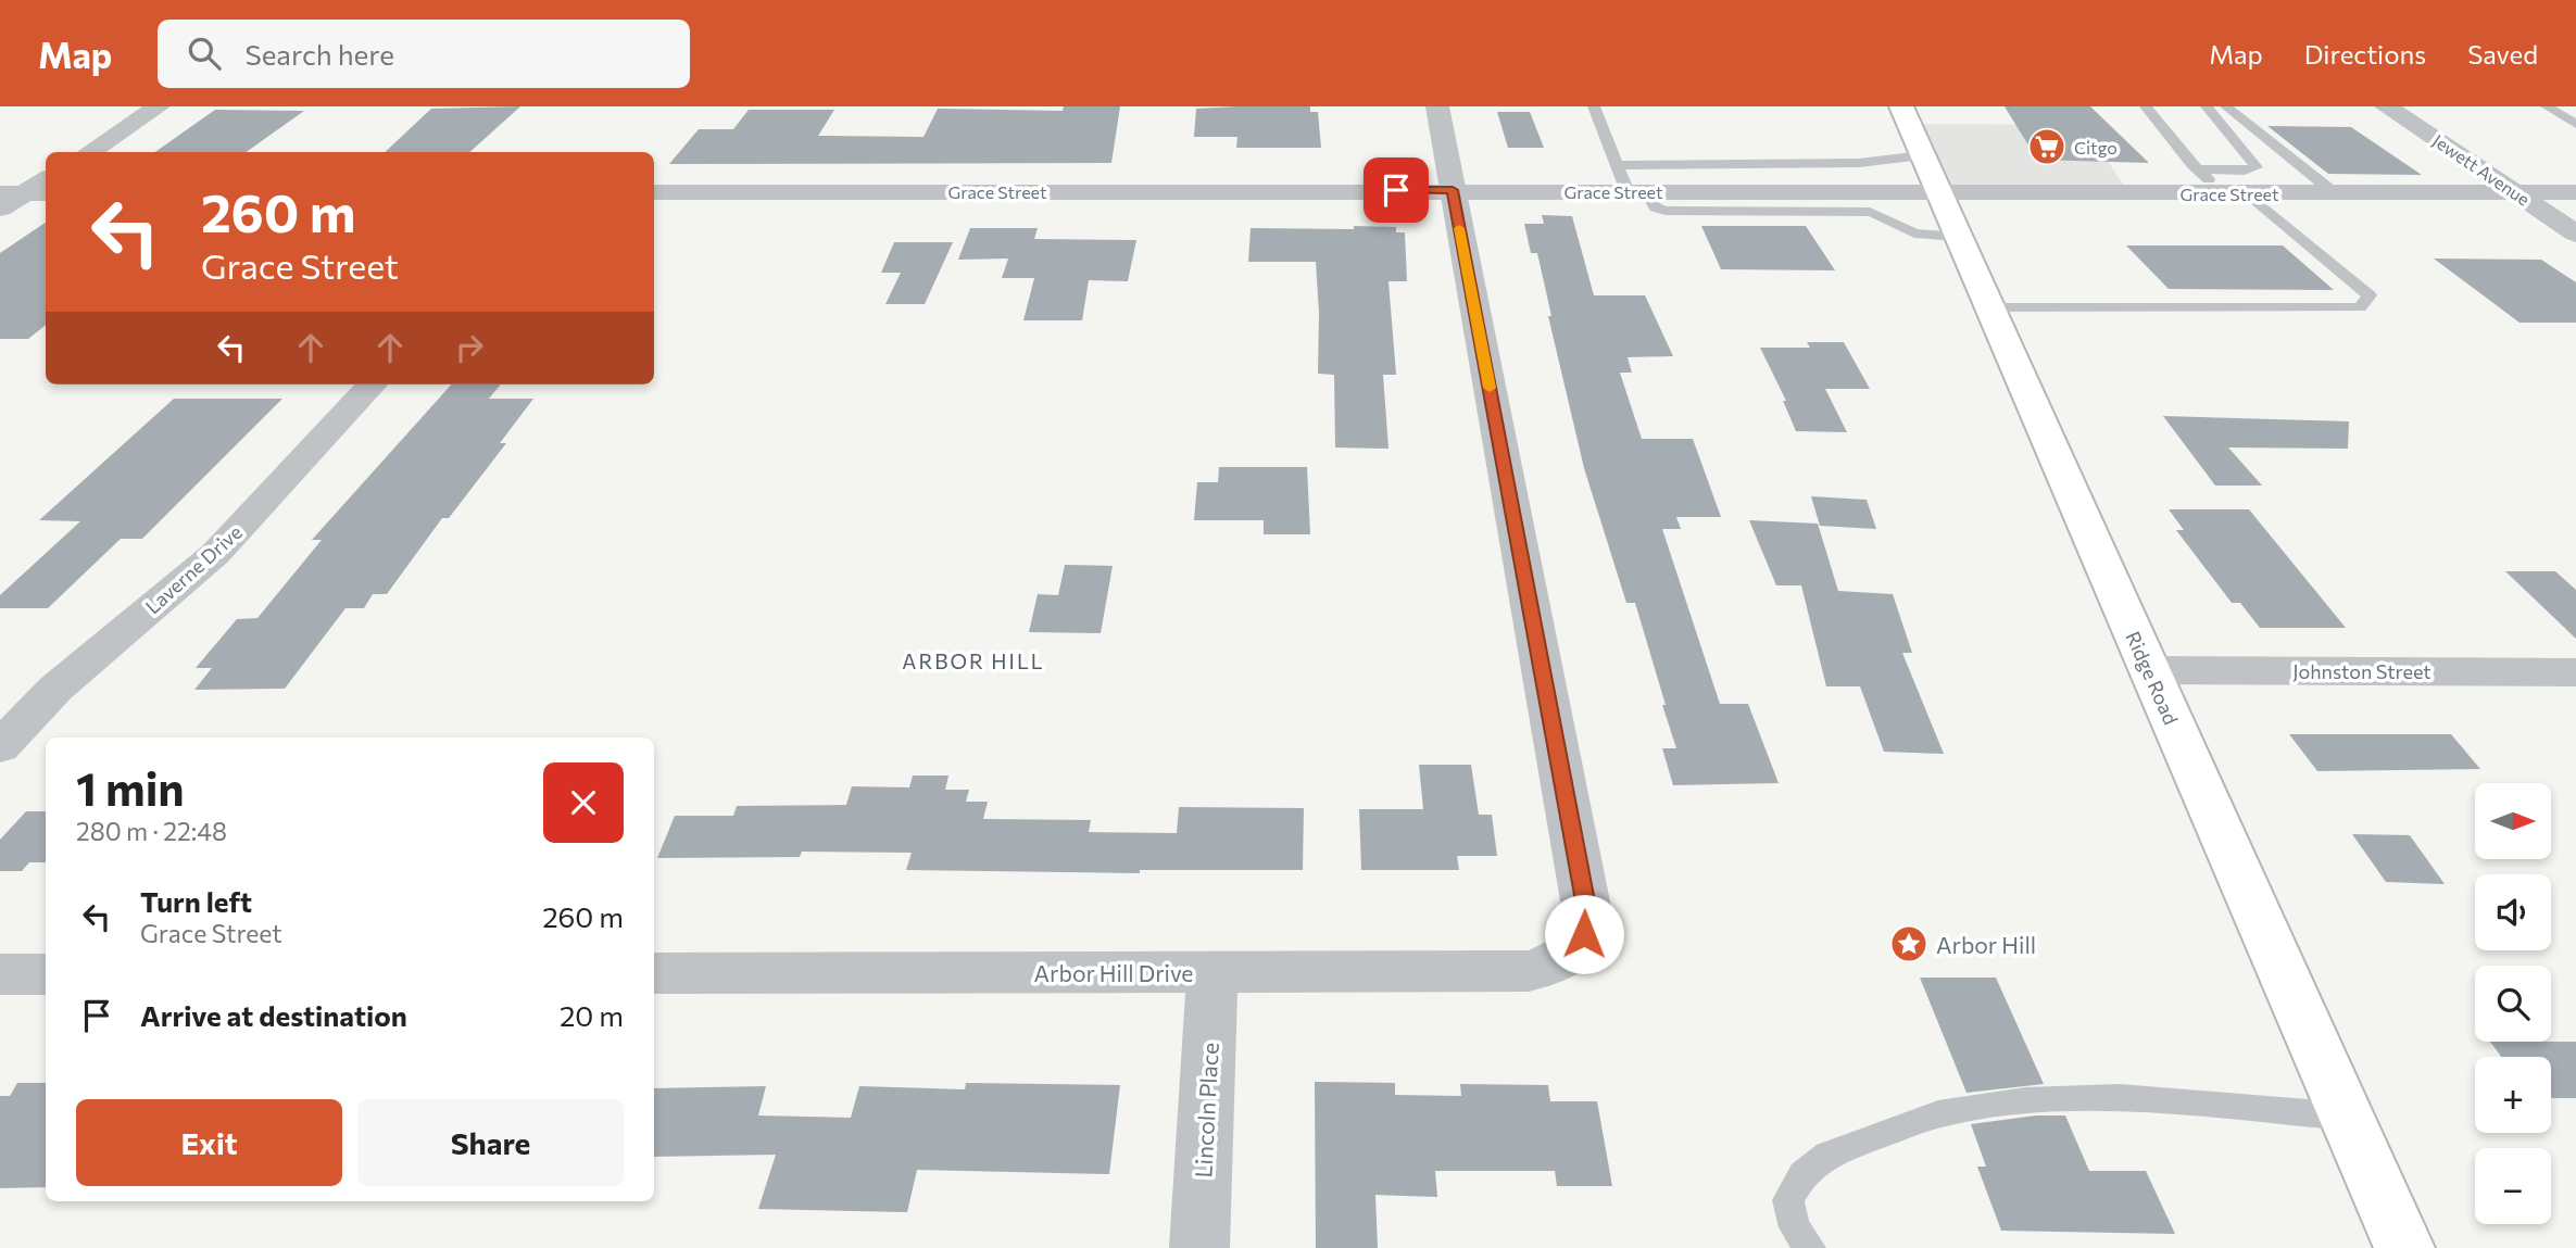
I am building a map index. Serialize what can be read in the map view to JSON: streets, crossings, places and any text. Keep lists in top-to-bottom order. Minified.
{"streets":{"main road":["Ridge Road"],"street":["Jewett Avenue","Grace Street","Laverne Drive","Johnston Street","Arbor Hill Drive","Lincoln Place"]},"crossings":[["Jewett Avenue","Grace Street"],["Grace Street","Ridge Road"],["Grace Street","Arbor Hill Drive"],["Johnston Street","Ridge Road"],["Arbor Hill Drive","Lincoln Place"]],"districts":["ARBOR HILL"],"places":{"supermarket":["Citgo"],"place":["Arbor Hill"]},"north":"right","page":{"header":"Map","search":"Search here","nav":["Map","Directions","Saved"],"turn":["260 m","Grace Street"],"heading":["1 min","280 m · 22:48"],"map_buttons":["+","−"],"list":[{"name":"Turn left","note":"Grace Street","value":"260 m"},{"name":"Arrive at destination","value":"20 m"}],"buttons":["Exit","Share"]}}
